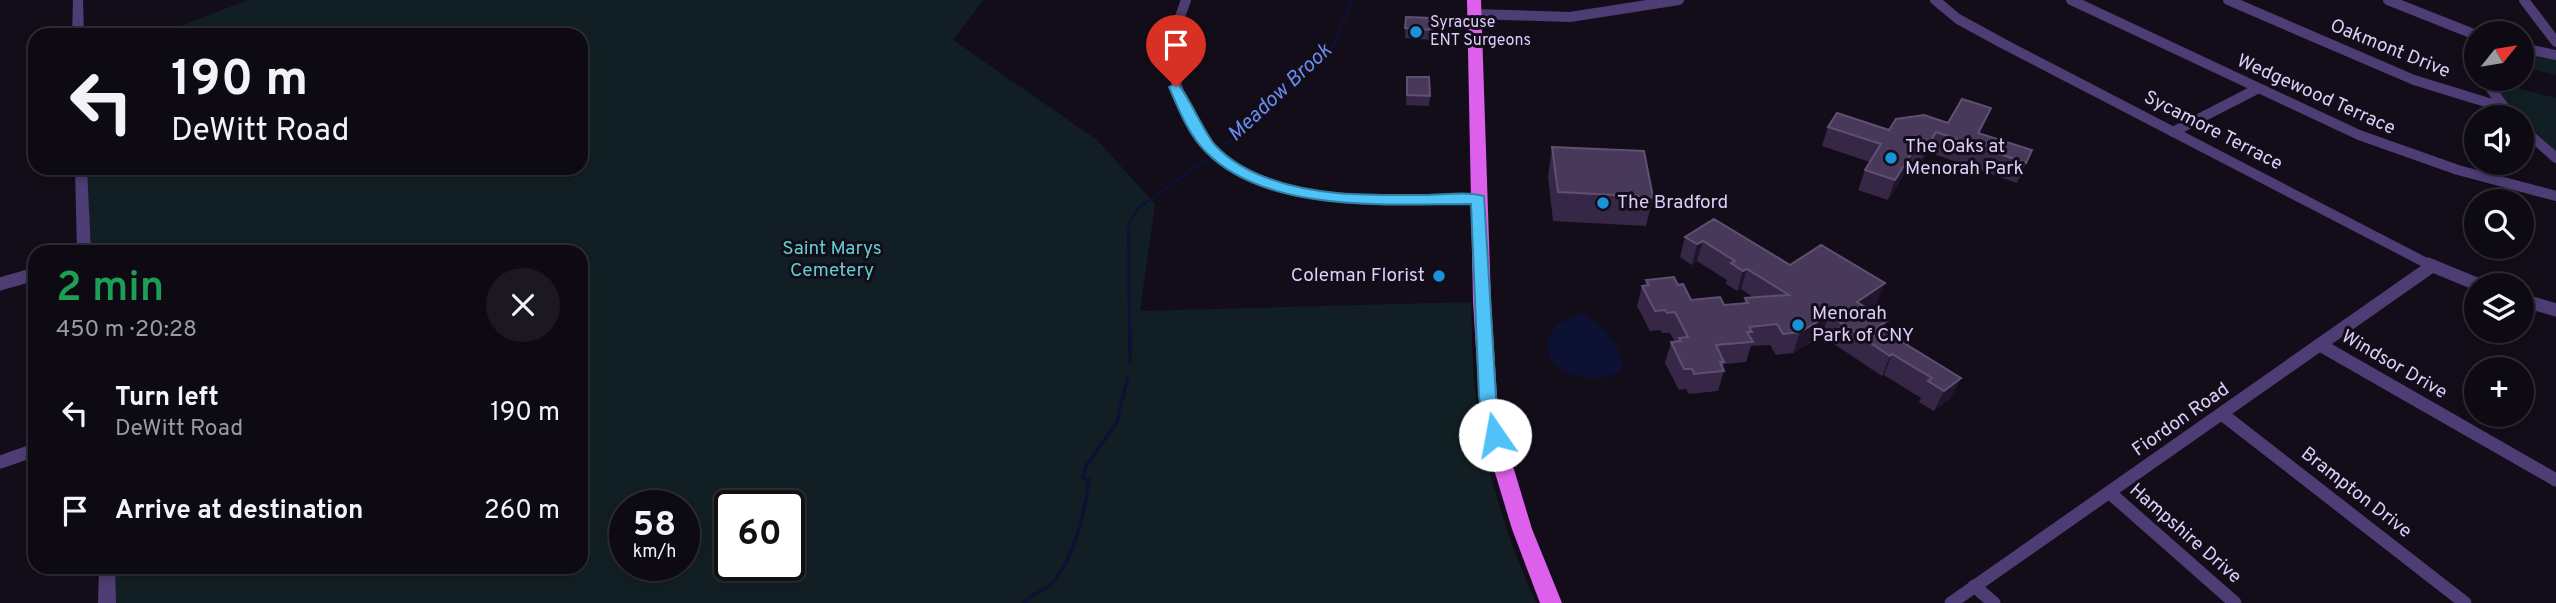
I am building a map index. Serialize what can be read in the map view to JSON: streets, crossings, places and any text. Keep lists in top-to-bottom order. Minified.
{"streets":{"street":["Oakmont Drive","Wedgewood Terrace","Sycamore Terrace","Windsor Drive","Fiordon Road","Brampton Drive","Hampshire Drive"]},"crossings":[["Sycamore Terrace","Fiordon Road"],["Windsor Drive","Fiordon Road"],["Fiordon Road","Brampton Drive"],["Fiordon Road","Hampshire Drive"]],"water":["Meadow Brook"],"parks":["Saint Marys Cemetery"],"places":["Syracuse ENT Surgeons","The Oaks at Menorah Park","The Bradford","Coleman Florist","Menorah Park of CNY"],"north":"top right","page":{"map_buttons":"+","turn":["190 m","DeWitt Road"],"heading":["2 min","450 m · 20:28"],"list":[{"name":"Turn left","note":"DeWitt Road","value":"190 m"},{"name":"Arrive at destination","value":"260 m"}],"speed":"58 km/h","limit":"60"}}
